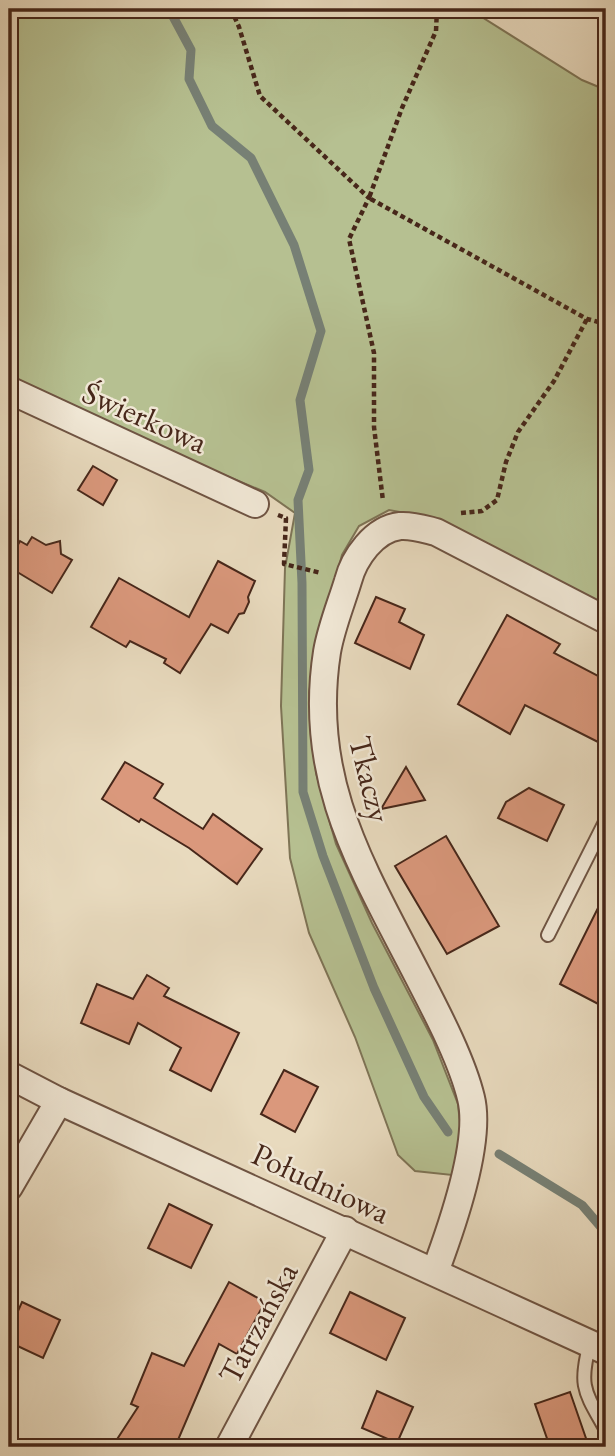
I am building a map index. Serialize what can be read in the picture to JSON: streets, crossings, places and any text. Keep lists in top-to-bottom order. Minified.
{"streets":{"street":["Świerkowa","Tkaczy","Południowa","Tatrzańska"]},"crossings":[["Tkaczy","Południowa"],["Południowa","Tatrzańska"]]}
